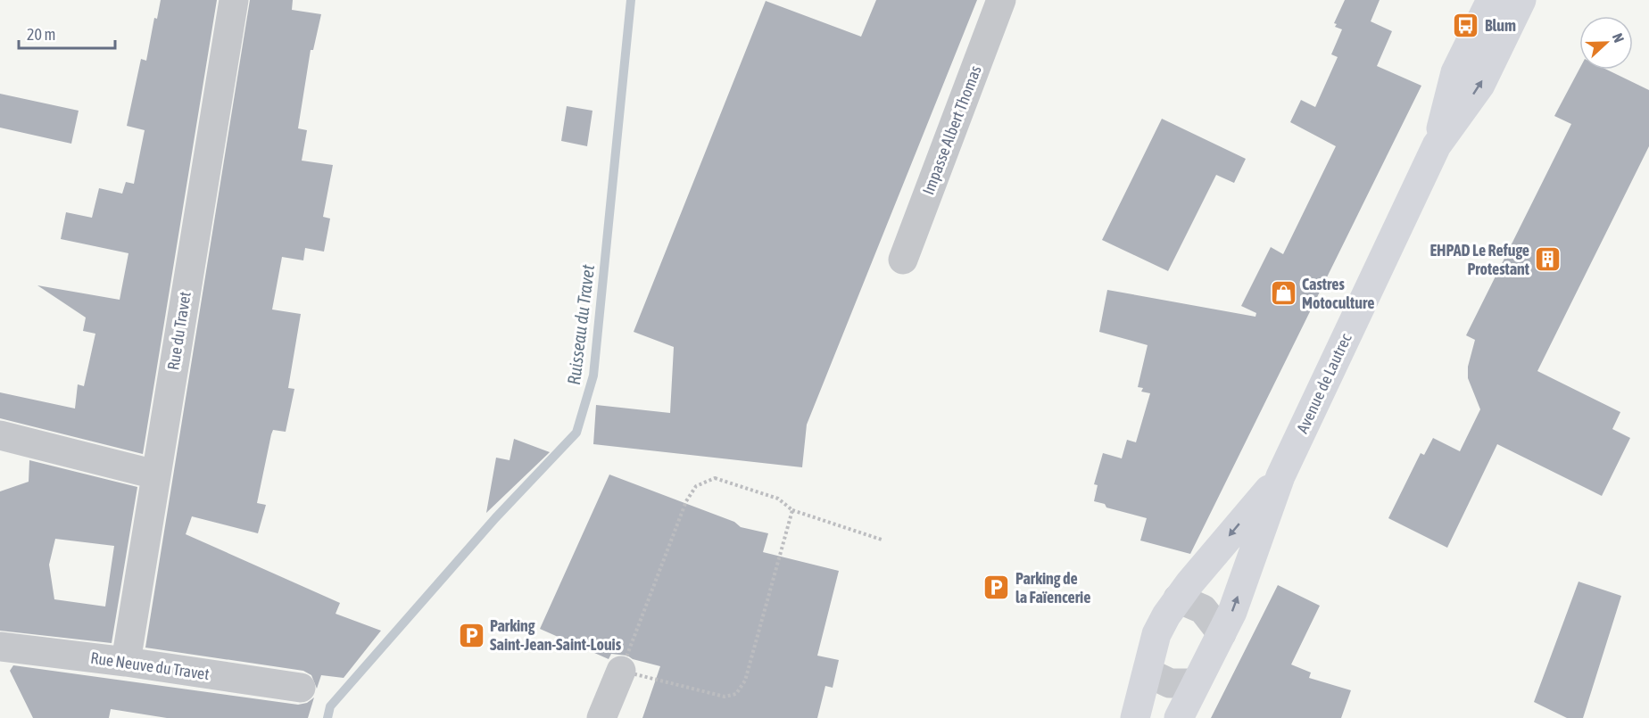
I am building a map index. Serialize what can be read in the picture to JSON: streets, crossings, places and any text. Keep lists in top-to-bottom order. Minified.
{"streets":{"main road":["Avenue de Lautrec"],"street":["Impasse Albert Thomas","Rue du Travet","Rue Neuve du Travet"]},"crossings":[["Rue du Travet","Rue Neuve du Travet"]],"water":["Ruisseau du Travet"],"places":{"bus stop":["Blum"],"building":["EHPAD Le Refuge Protestant"],"shop":["Castres Motoculture"],"parking":["Parking de la Faïencerie","Parking Saint-Jean-Saint-Louis"]},"scale_bar":"20 m","north":"right"}
